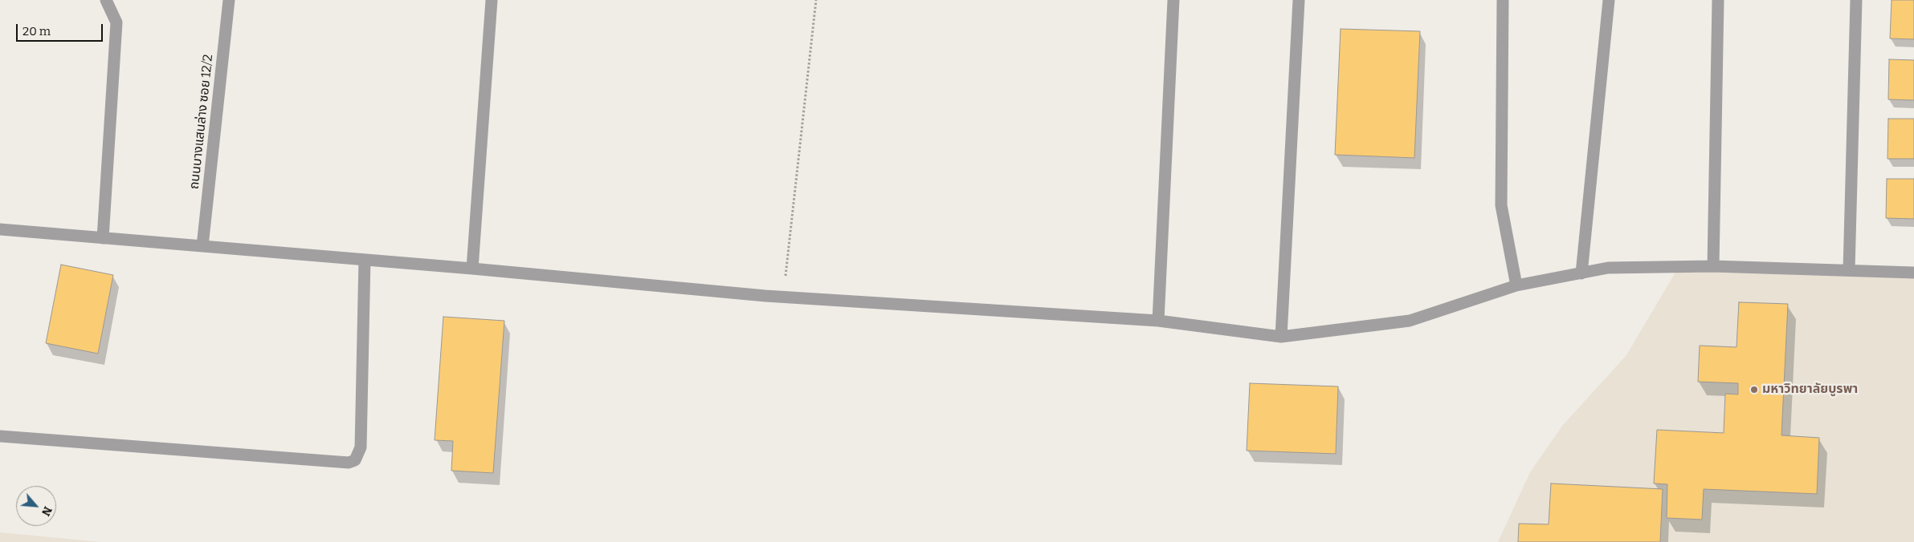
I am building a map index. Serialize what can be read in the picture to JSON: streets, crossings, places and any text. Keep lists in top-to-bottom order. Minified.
{"streets":{"street":["ถนนบางแสนล่าง ซอย 12/2"]},"places":["มหาวิทยาลัยบูรพา"],"scale_bar":"20 m","north":"bottom right"}
